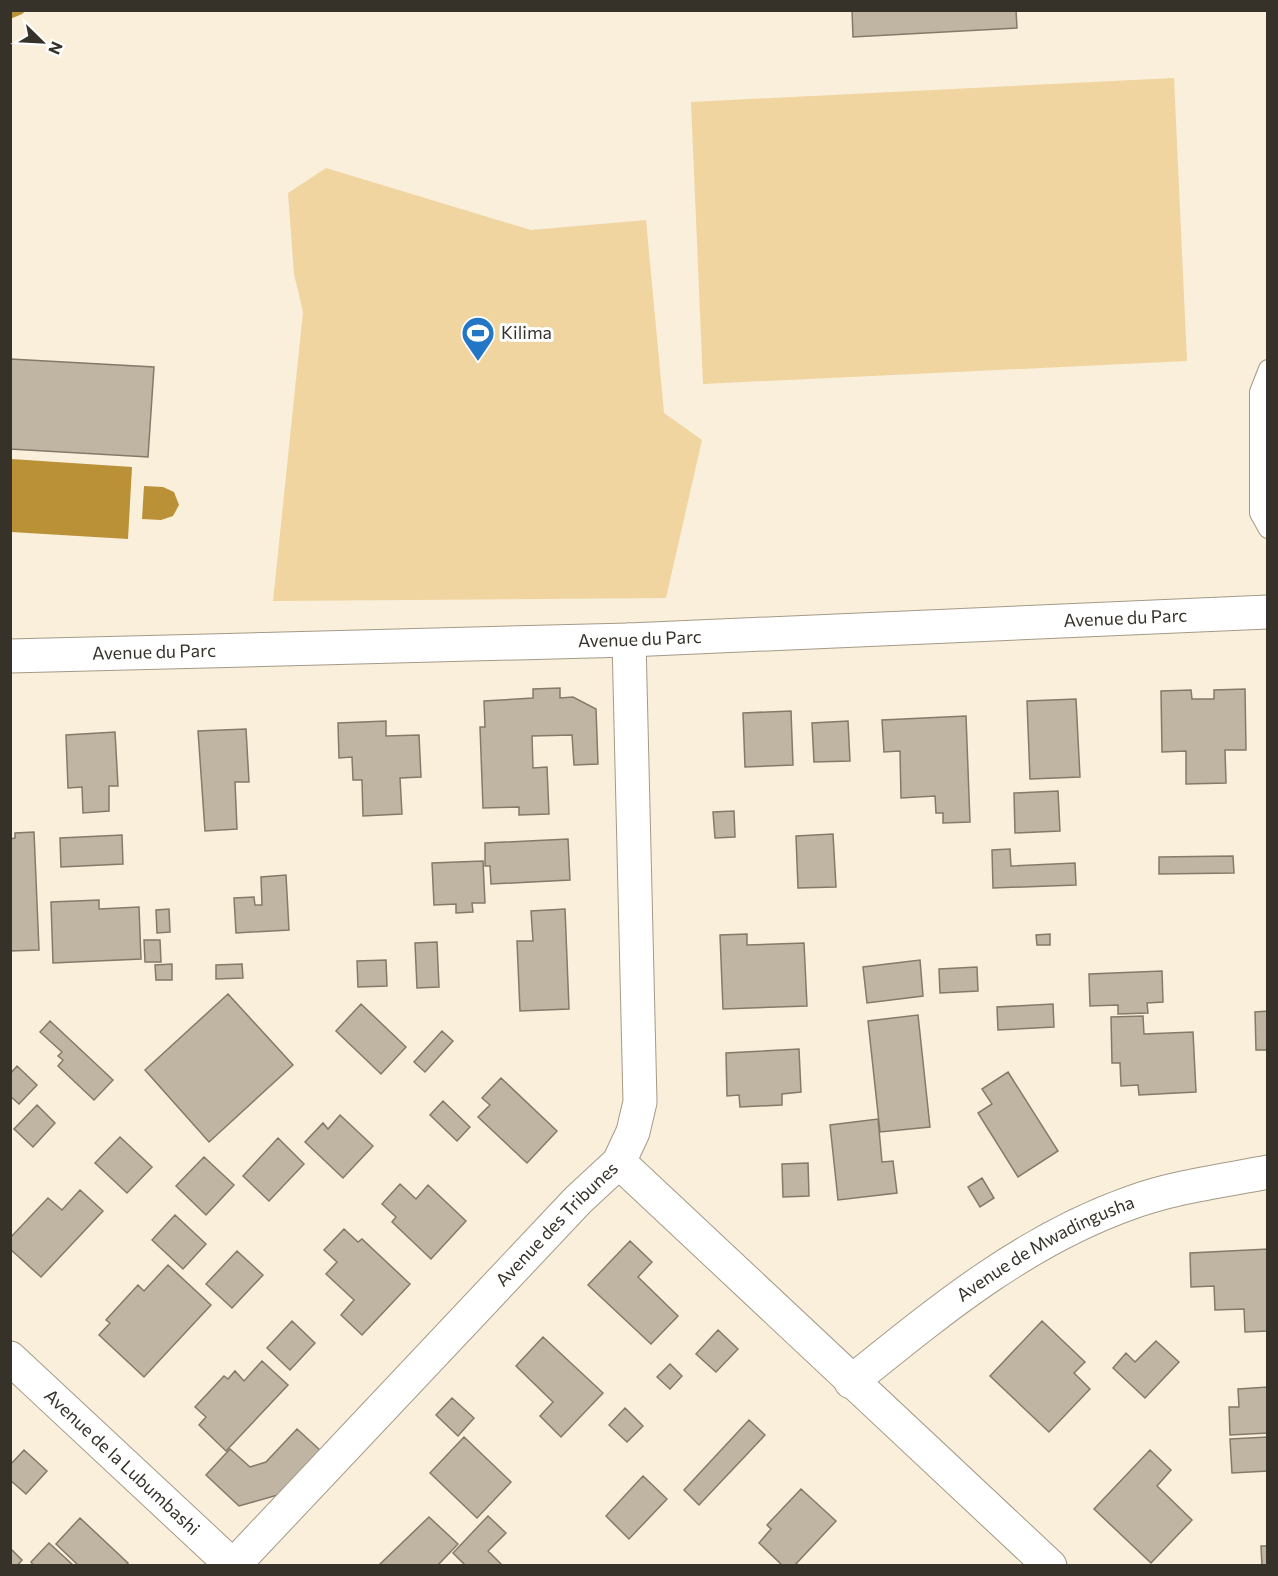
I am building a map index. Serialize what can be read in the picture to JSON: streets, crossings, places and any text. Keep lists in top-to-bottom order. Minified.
{"streets":{"street":["Avenue du Parc","Avenue des Tribunes","Avenue de Mwadingusha","Avenue de la Lubumbashi"]},"crossings":[["Avenue du Parc","Avenue des Tribunes"],["Avenue des Tribunes","Avenue de la Lubumbashi"]],"places":{"sports":["Kilima"]},"north":"bottom right"}
